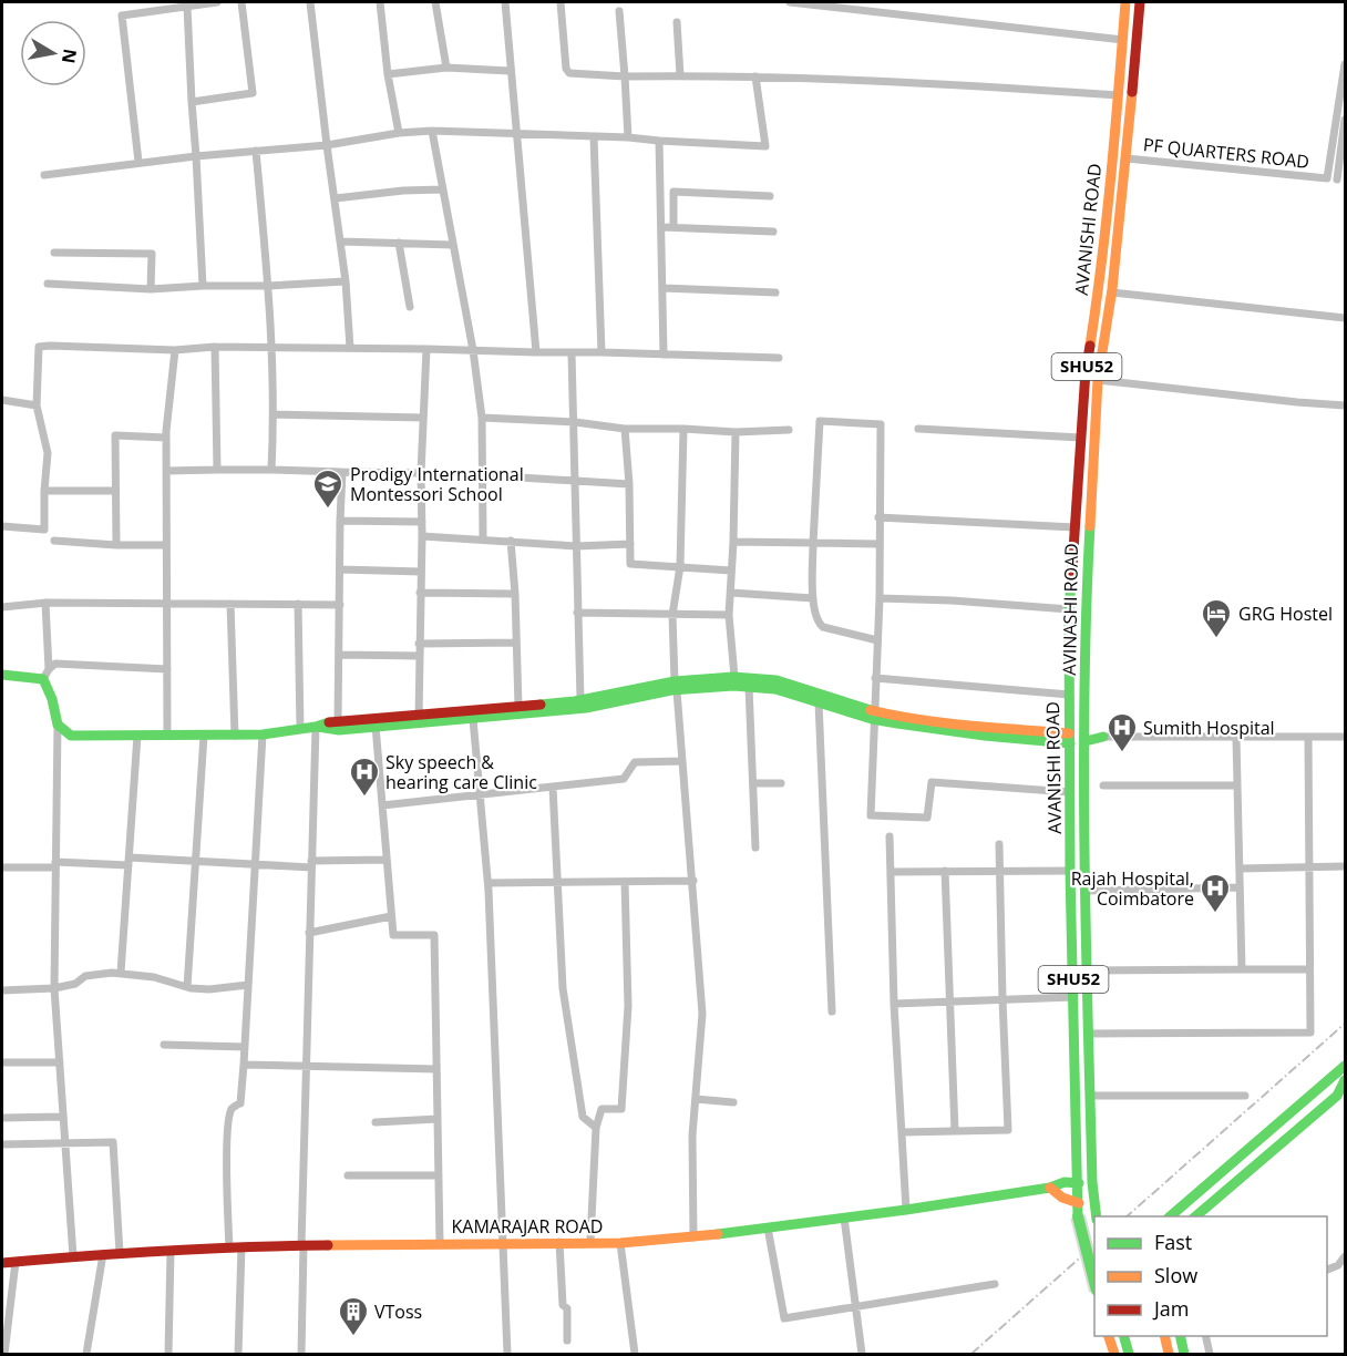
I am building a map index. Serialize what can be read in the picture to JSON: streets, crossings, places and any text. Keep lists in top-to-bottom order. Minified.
{"streets":{"main road":["AVANISHI ROAD","SHU52","AVINASHI ROAD","KAMARAJAR ROAD"],"street":["PF QUARTERS ROAD"]},"crossings":[["PF QUARTERS ROAD","AVINASHI ROAD"],["AVANISHI ROAD","KAMARAJAR ROAD"]],"places":{"school or university":["Prodigy International Montessori School"],"hotel":["GRG Hostel"],"hospital":["Sumith Hospital","Sky speech & hearing care Clinic","Rajah Hospital, Coimbatore"],"building":["VToss"]},"legend":["Fast","Slow","Jam"],"north":"right"}
